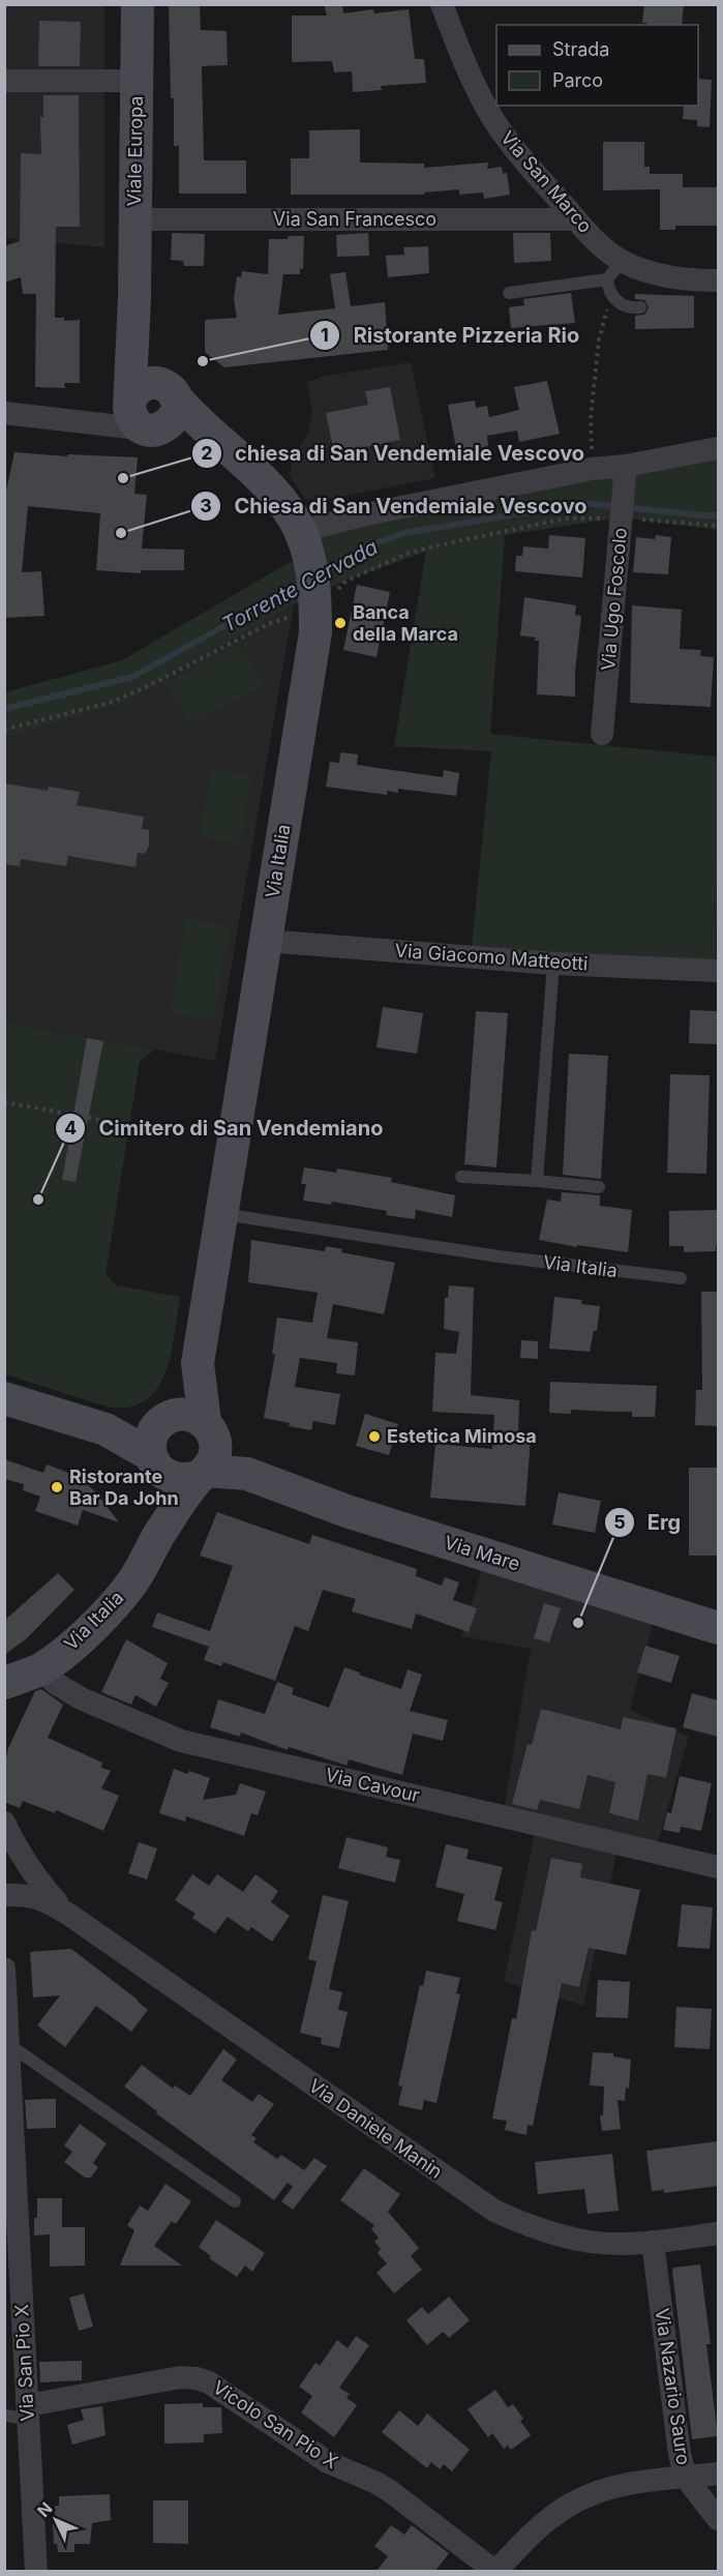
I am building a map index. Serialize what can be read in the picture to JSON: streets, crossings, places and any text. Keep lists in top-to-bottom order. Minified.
{"streets":{"street":["Viale Europa","Via San Marco","Via San Francesco","Via Ugo Foscolo","Via Italia","Via Giacomo Matteotti","Via Mare","Via Cavour","Via Daniele Manin","Via San Pio X","Via Nazario Sauro","Vicolo San Pio X"]},"crossings":[["Viale Europa","Via San Francesco"],["Viale Europa","Via Italia"],["Via San Marco","Via San Francesco"],["Via Italia","Via Giacomo Matteotti"],["Via Italia","Via Mare"],["Via Italia","Via Cavour"],["Via Daniele Manin","Via Nazario Sauro"],["Via San Pio X","Vicolo San Pio X"]],"water":["Torrente Cervada"],"places":["Ristorante Pizzeria Rio","chiesa di San Vendemiale Vescovo","Chiesa di San Vendemiale Vescovo","Banca della Marca","Cimitero di San Vendemiano","Estetica Mimosa","Ristorante Bar Da John","Erg"],"legend":["Strada","Parco"],"north":"top left"}
